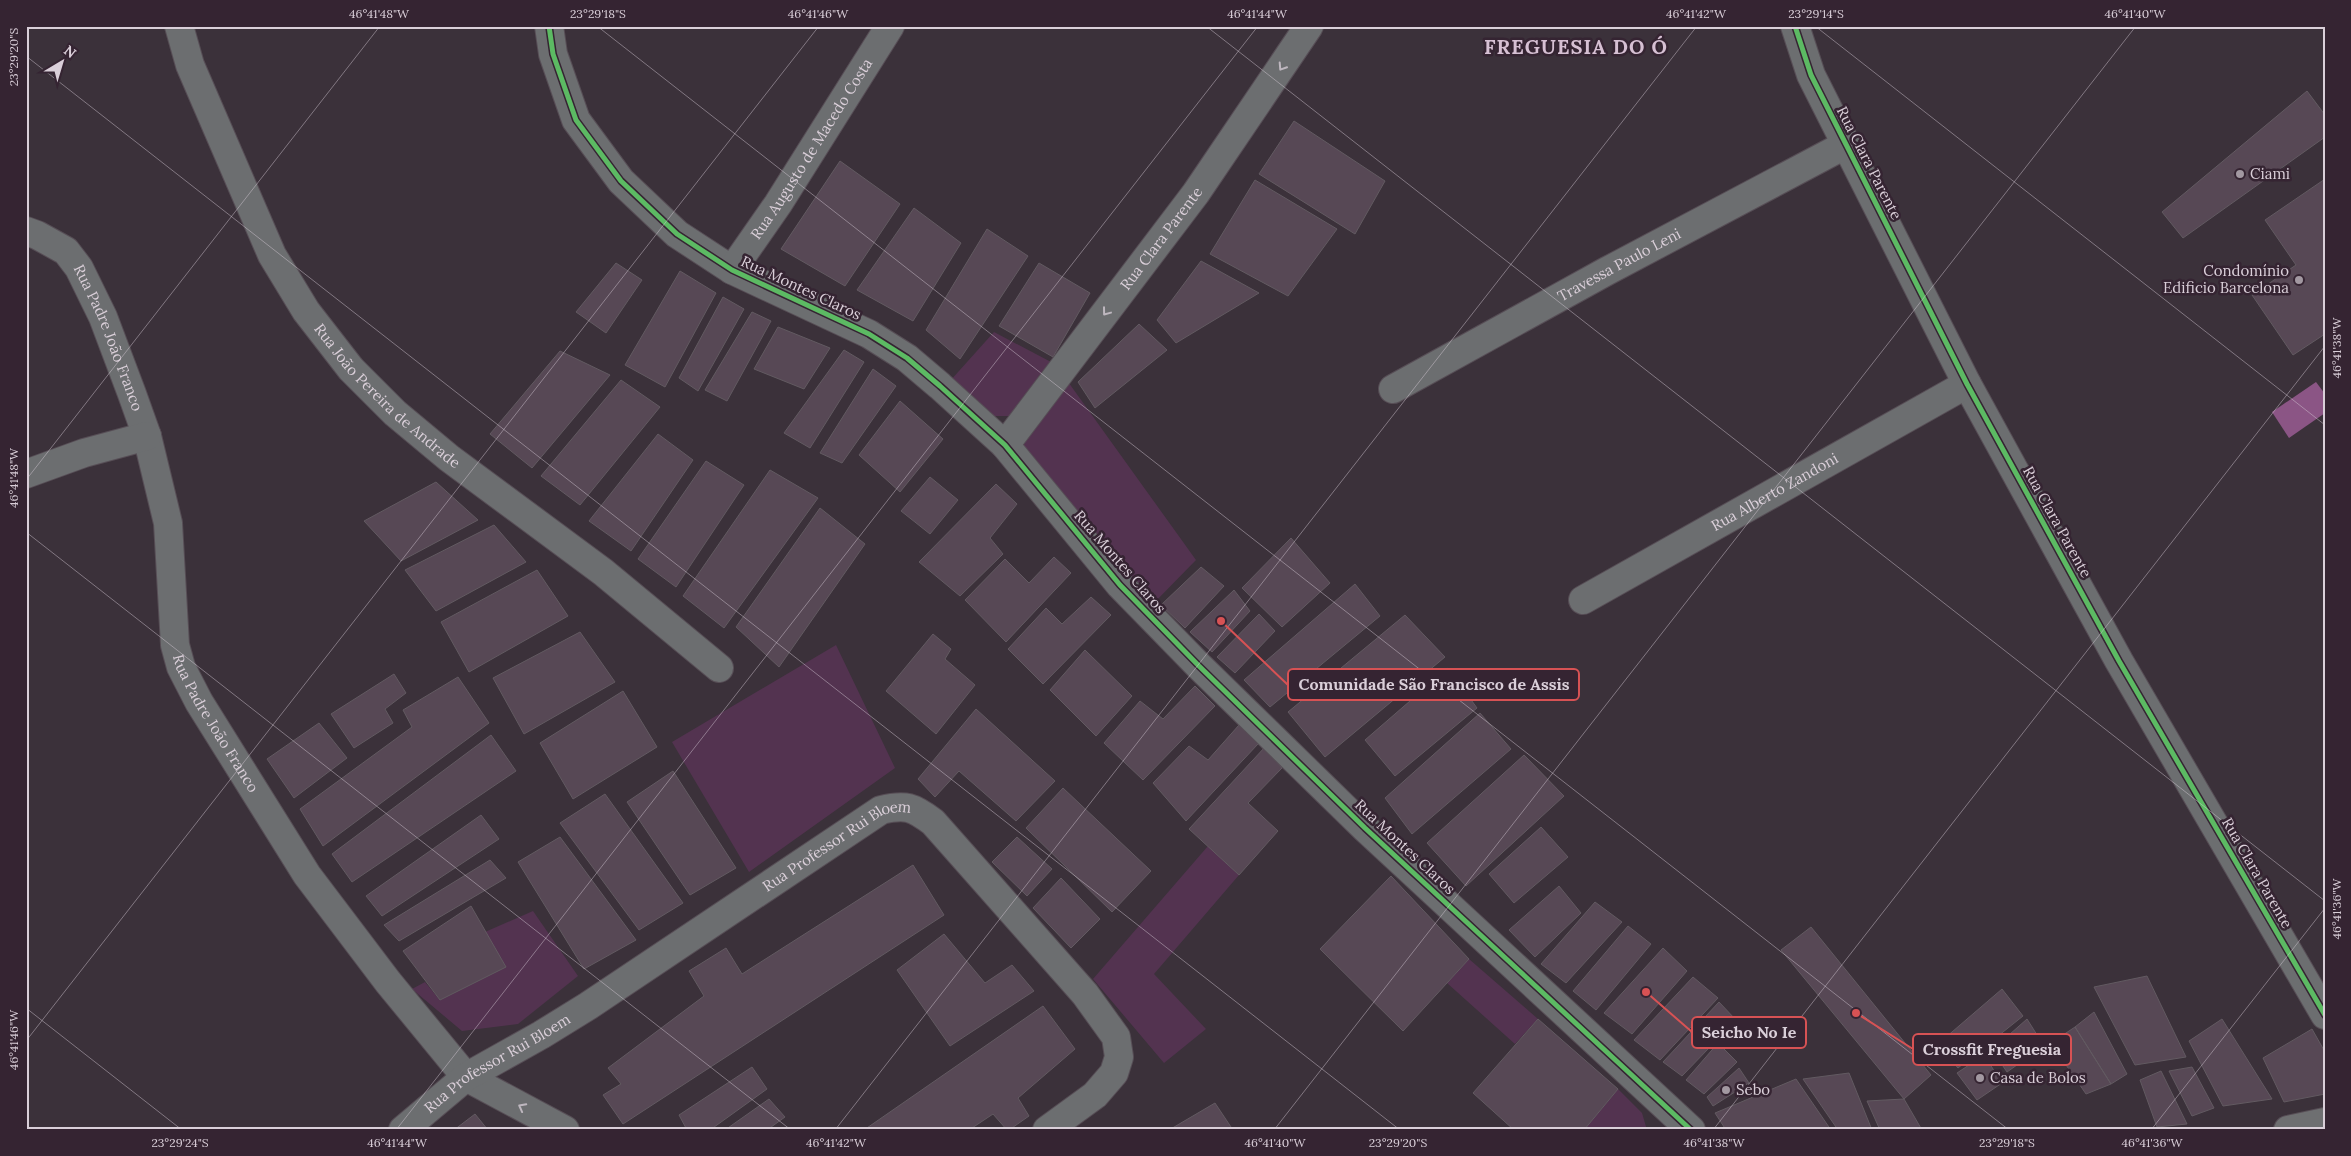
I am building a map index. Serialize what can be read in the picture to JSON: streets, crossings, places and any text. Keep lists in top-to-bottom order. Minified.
{"streets":{"street":["Rua Augusto de Macedo Costa","Rua Clara Parente","Travessa Paulo Leni","Rua Montes Claros","Rua Padre João Franco","Rua João Pereira de Andrade","Rua Alberto Zandoni","Rua Professor Rui Bloem"]},"crossings":[["Rua Augusto de Macedo Costa","Rua Montes Claros"],["Rua Clara Parente","Travessa Paulo Leni"],["Rua Clara Parente","Rua Montes Claros"],["Rua Clara Parente","Rua Alberto Zandoni"],["Rua Padre João Franco","Rua Professor Rui Bloem"]],"districts":["FREGUESIA DO Ó"],"places":["Ciami","Condomínio Edificio Barcelona","Comunidade São Francisco de Assis","Seicho No Ie","Crossfit Freguesia","Casa de Bolos","Sebo"],"north":"top right","coordinates":["46°41'48\"W","23°29'18\"S","46°41'46\"W","46°41'44\"W","46°41'42\"W","23°29'14\"S","46°41'40\"W","23°29'20\"S","46°41'38\"W","46°41'36\"W","23°29'24\"S"]}
